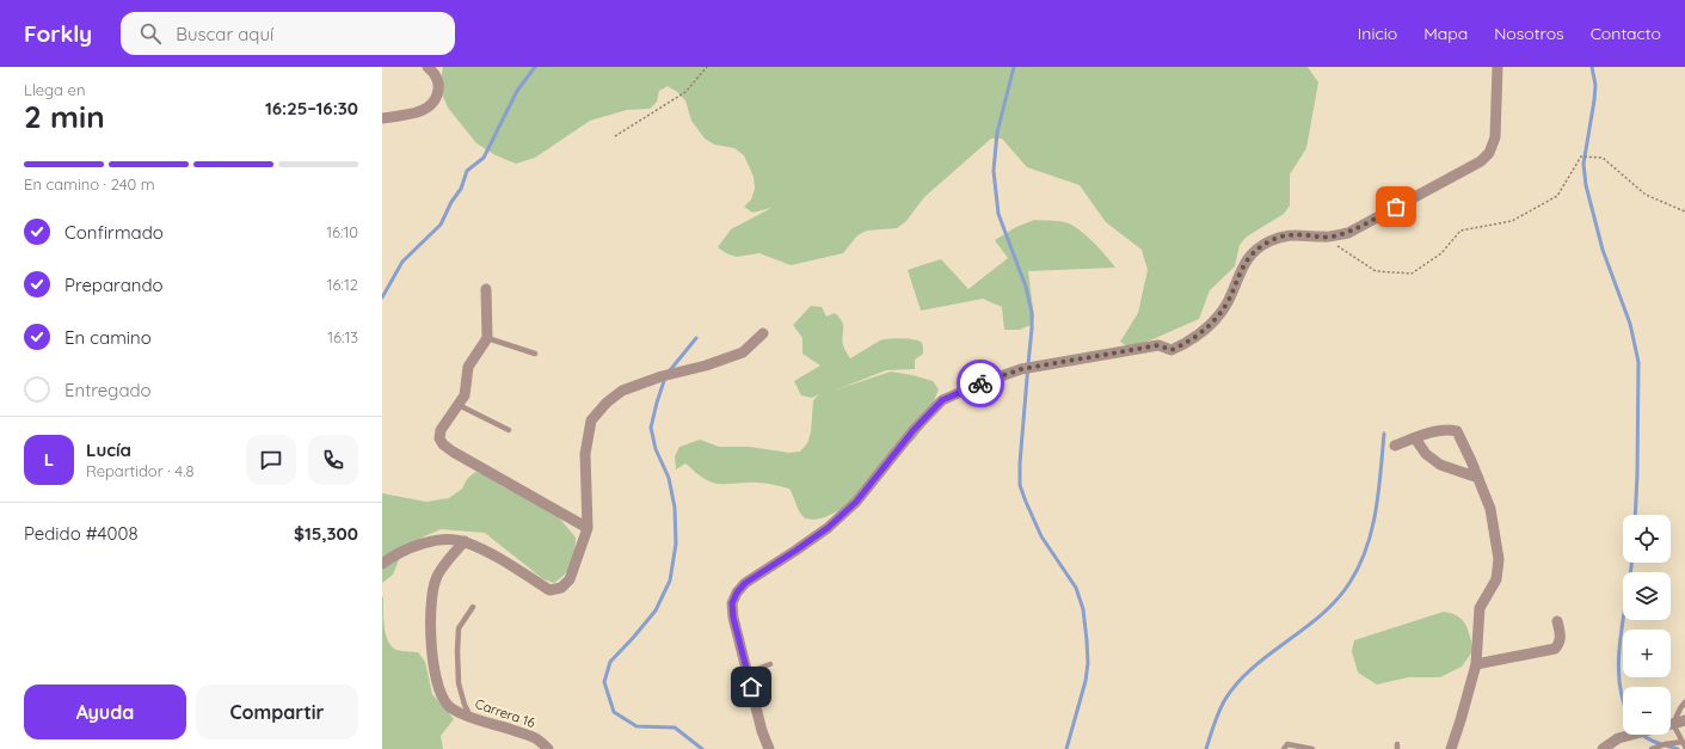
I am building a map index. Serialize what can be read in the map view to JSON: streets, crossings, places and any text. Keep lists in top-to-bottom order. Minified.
{"streets":{"street":["Carrera 16"]},"page":{"header":"Forkly","search":"Buscar aquí","nav":["Inicio","Mapa","Nosotros","Contacto"],"heading":["2 min","Llega en","16:25–16:30"],"panel":["Lucía","Repartidor · 4.8","Pedido #4008","$15,300"],"bar":"En camino · 240 m","list":[["Confirmado","16:10"],["Preparando","16:12"],["En camino","16:13"],"Entregado"],"round":"L","map_buttons":["+","−"],"buttons":["Ayuda","Compartir"]}}
